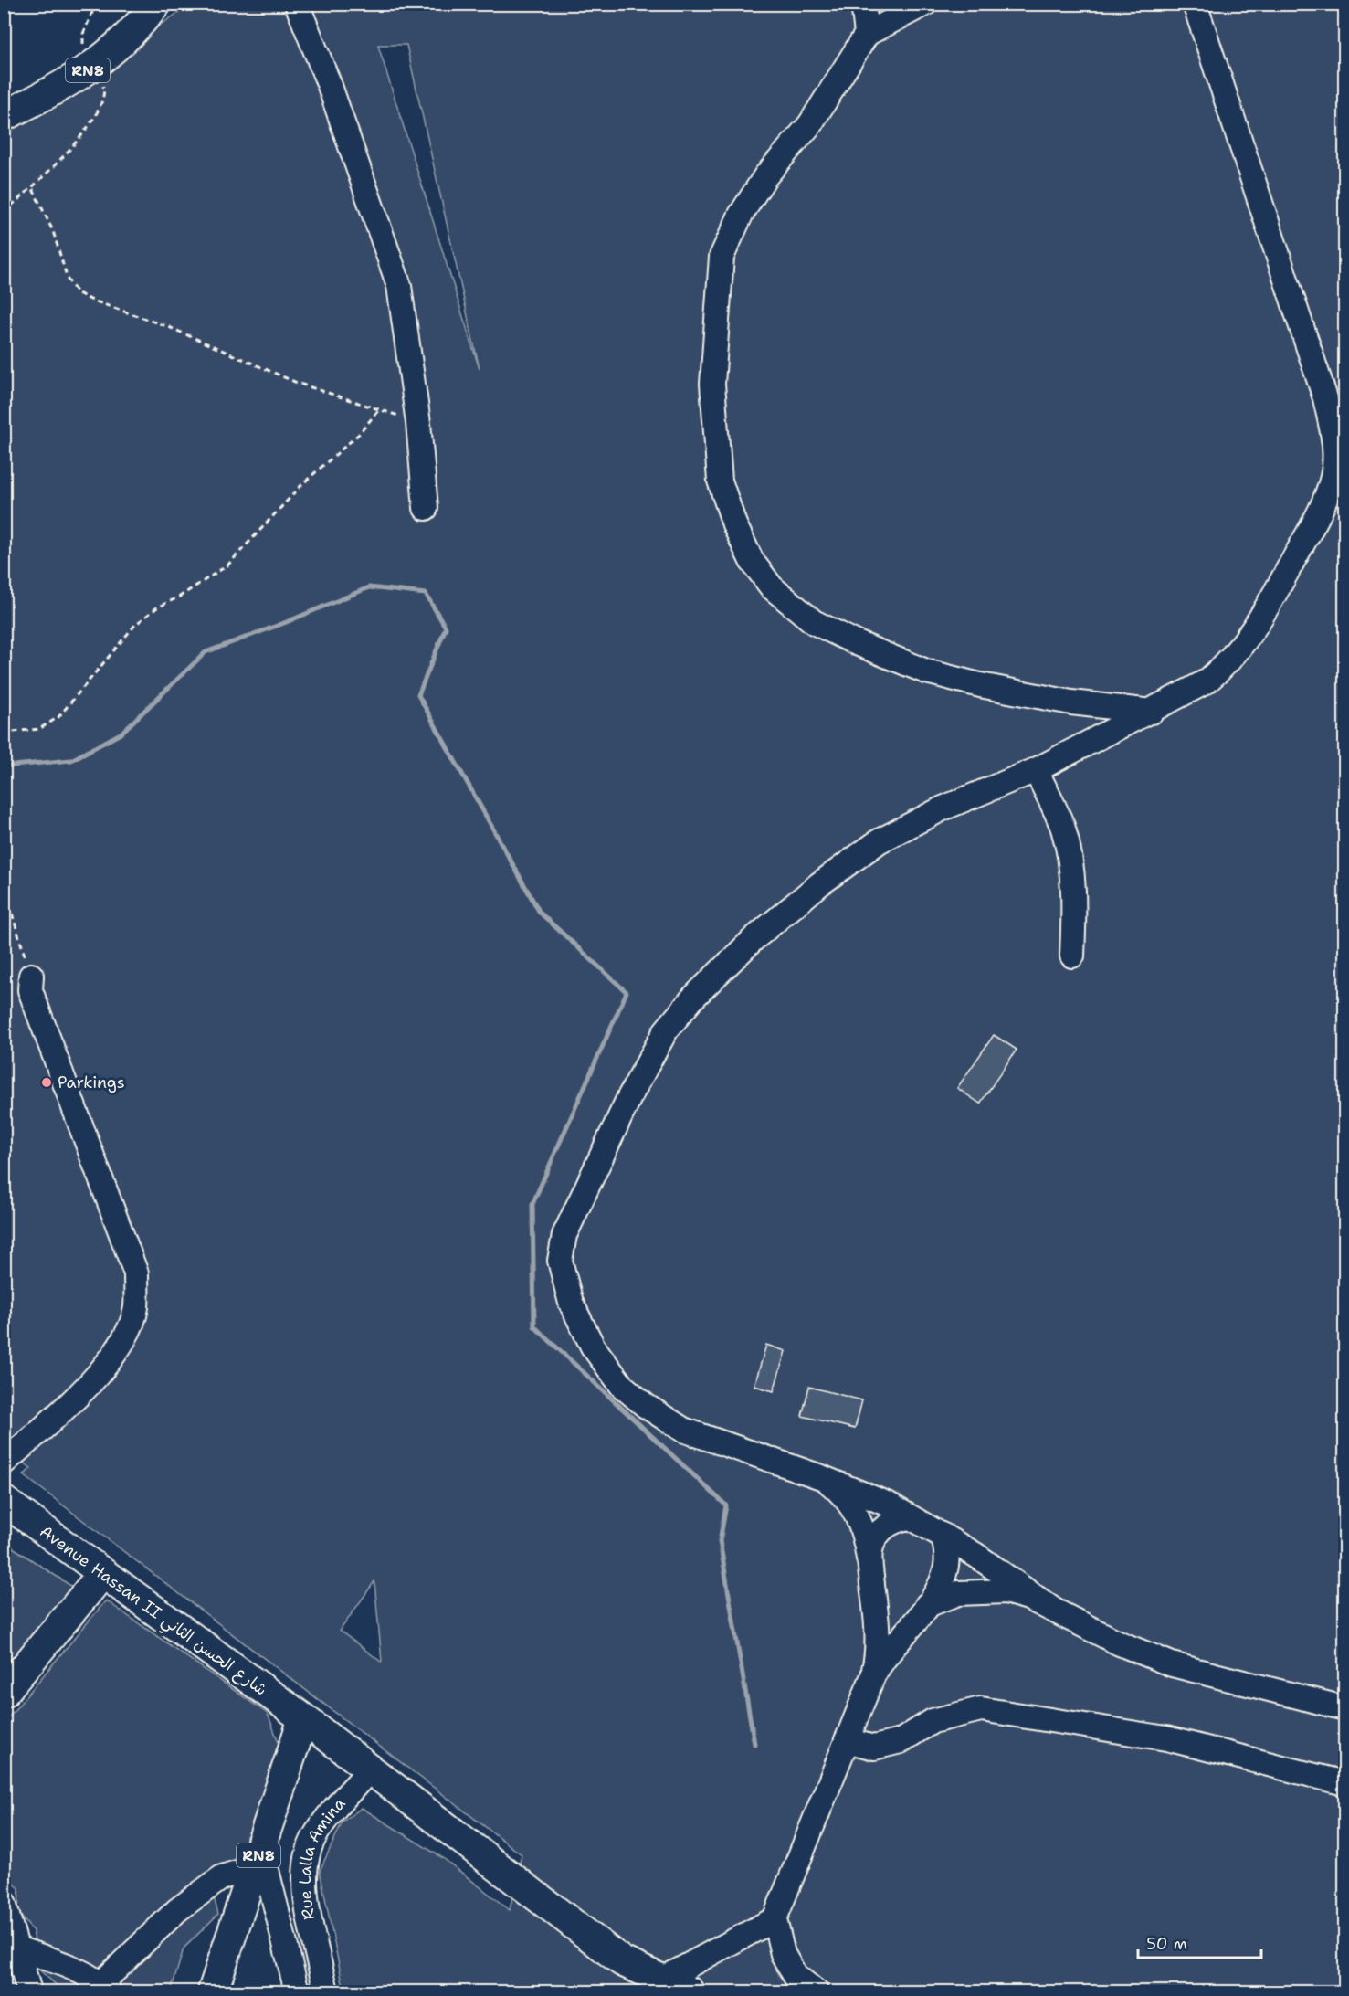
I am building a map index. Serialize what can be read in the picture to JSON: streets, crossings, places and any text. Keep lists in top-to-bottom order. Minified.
{"streets":{"main road":["RN8","Avenue Hassan II شارع الحسن الثاني"],"street":["Rue Lalla Amina"]},"crossings":[["RN8","Avenue Hassan II شارع الحسن الثاني"],["Avenue Hassan II شارع الحسن الثاني","Rue Lalla Amina"]],"places":["Parkings"],"scale_bar":"50 m"}
